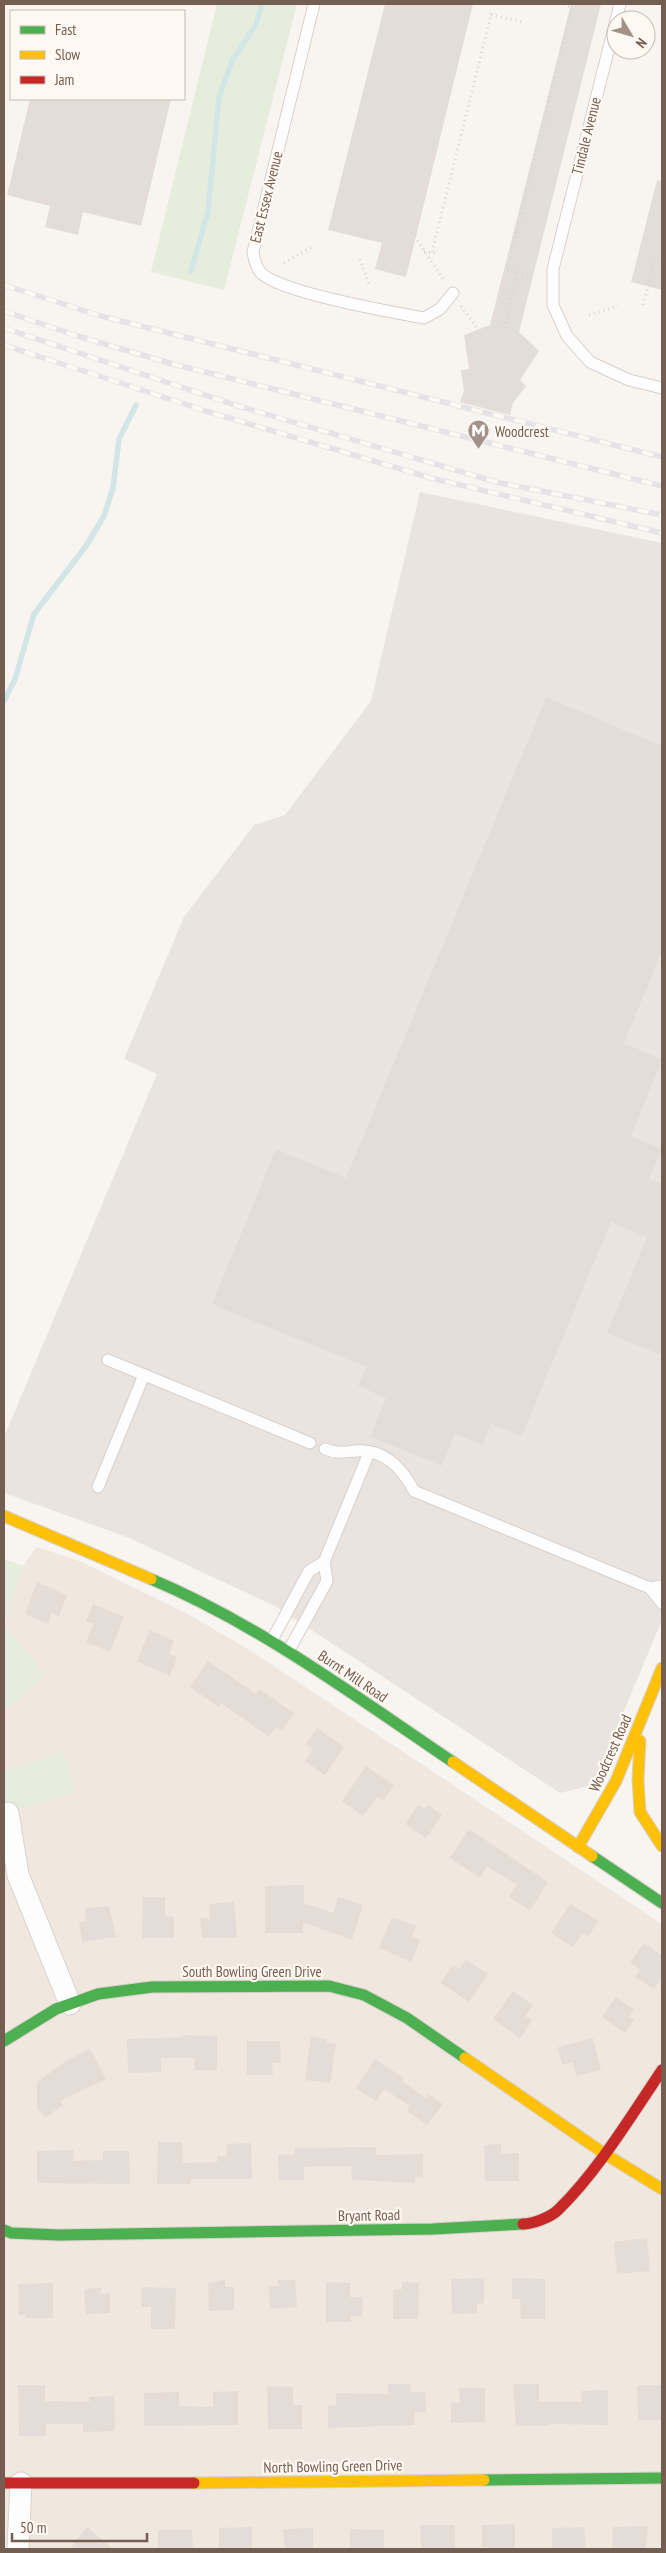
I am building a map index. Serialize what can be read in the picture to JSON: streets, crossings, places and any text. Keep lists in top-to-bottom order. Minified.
{"streets":{"street":["Burnt Mill Road","Woodcrest Road","South Bowling Green Drive","Bryant Road","North Bowling Green Drive"],"lane":["Tindale Avenue","East Essex Avenue"]},"crossings":[["Burnt Mill Road","Woodcrest Road"],["South Bowling Green Drive","Bryant Road"]],"places":{"metro station":["Woodcrest"]},"legend":["Fast","Slow","Jam"],"scale_bar":"50 m","north":"bottom right"}
